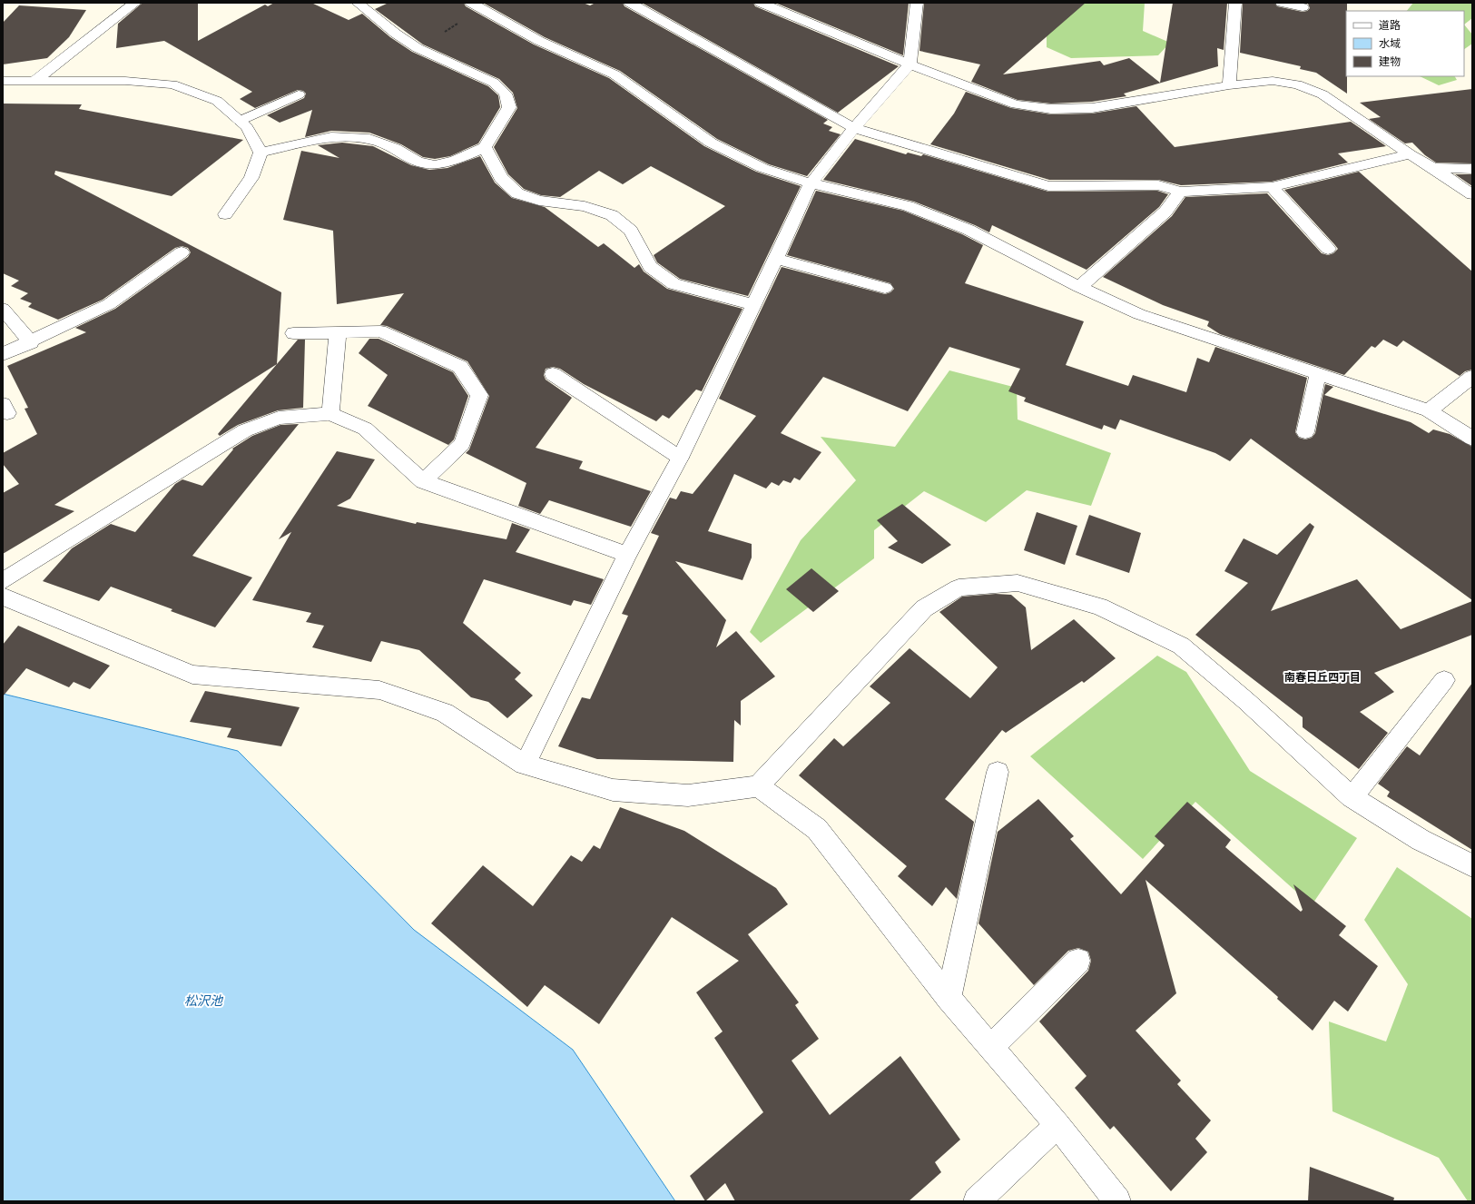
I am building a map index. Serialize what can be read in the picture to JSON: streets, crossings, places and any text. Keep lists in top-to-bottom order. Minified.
{"districts":["南春日丘四丁目"],"water":["松沢池"],"legend":["道路","水域","建物"]}
